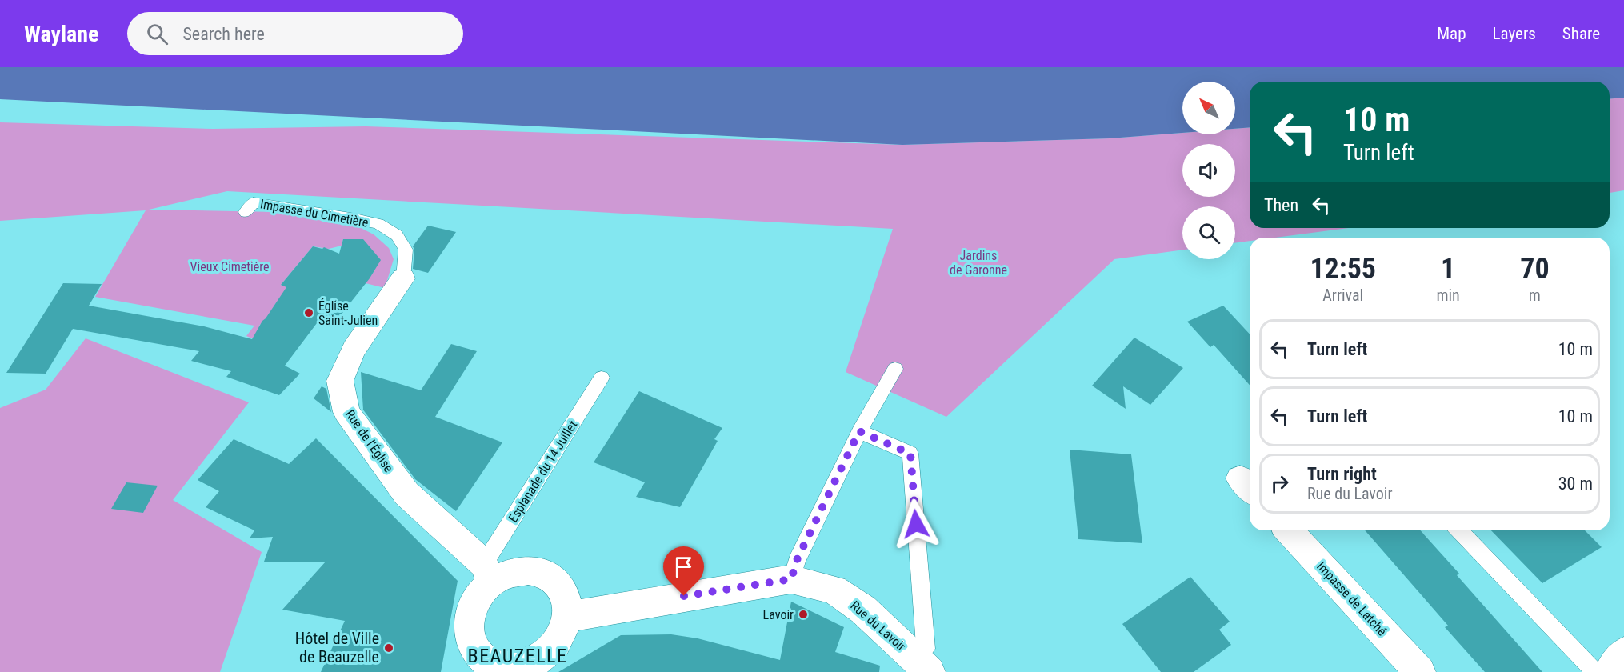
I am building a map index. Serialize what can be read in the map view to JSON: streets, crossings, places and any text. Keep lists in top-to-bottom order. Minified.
{"streets":{"street":["Rue de l'Église","Impasse de Latché","Rue du Lavoir"],"lane":["Impasse du Cimetière","Esplanade du 14 Juillet"]},"crossings":[["Impasse du Cimetière","Rue de l'Église"],["Rue de l'Église","Esplanade du 14 Juillet"],["Rue de l'Église","Rue du Lavoir"],["Esplanade du 14 Juillet","Rue du Lavoir"]],"districts":["BEAUZELLE"],"parks":["Jardins de Garonne","Vieux Cimetière"],"places":["Église Saint-Julien","Lavoir","Hôtel de Ville de Beauzelle"],"north":"top left","page":{"header":"Waylane","search":"Search here","nav":["Map","Layers","Share"],"turn":["10 m","Turn left"],"then":"Then","eta":["12:55","Arrival","1","min","70","m"],"list":[{"name":"Turn left","value":"10 m"},{"name":"Turn left","value":"10 m"},{"name":"Turn right","note":"Rue du Lavoir","value":"30 m"}]}}
